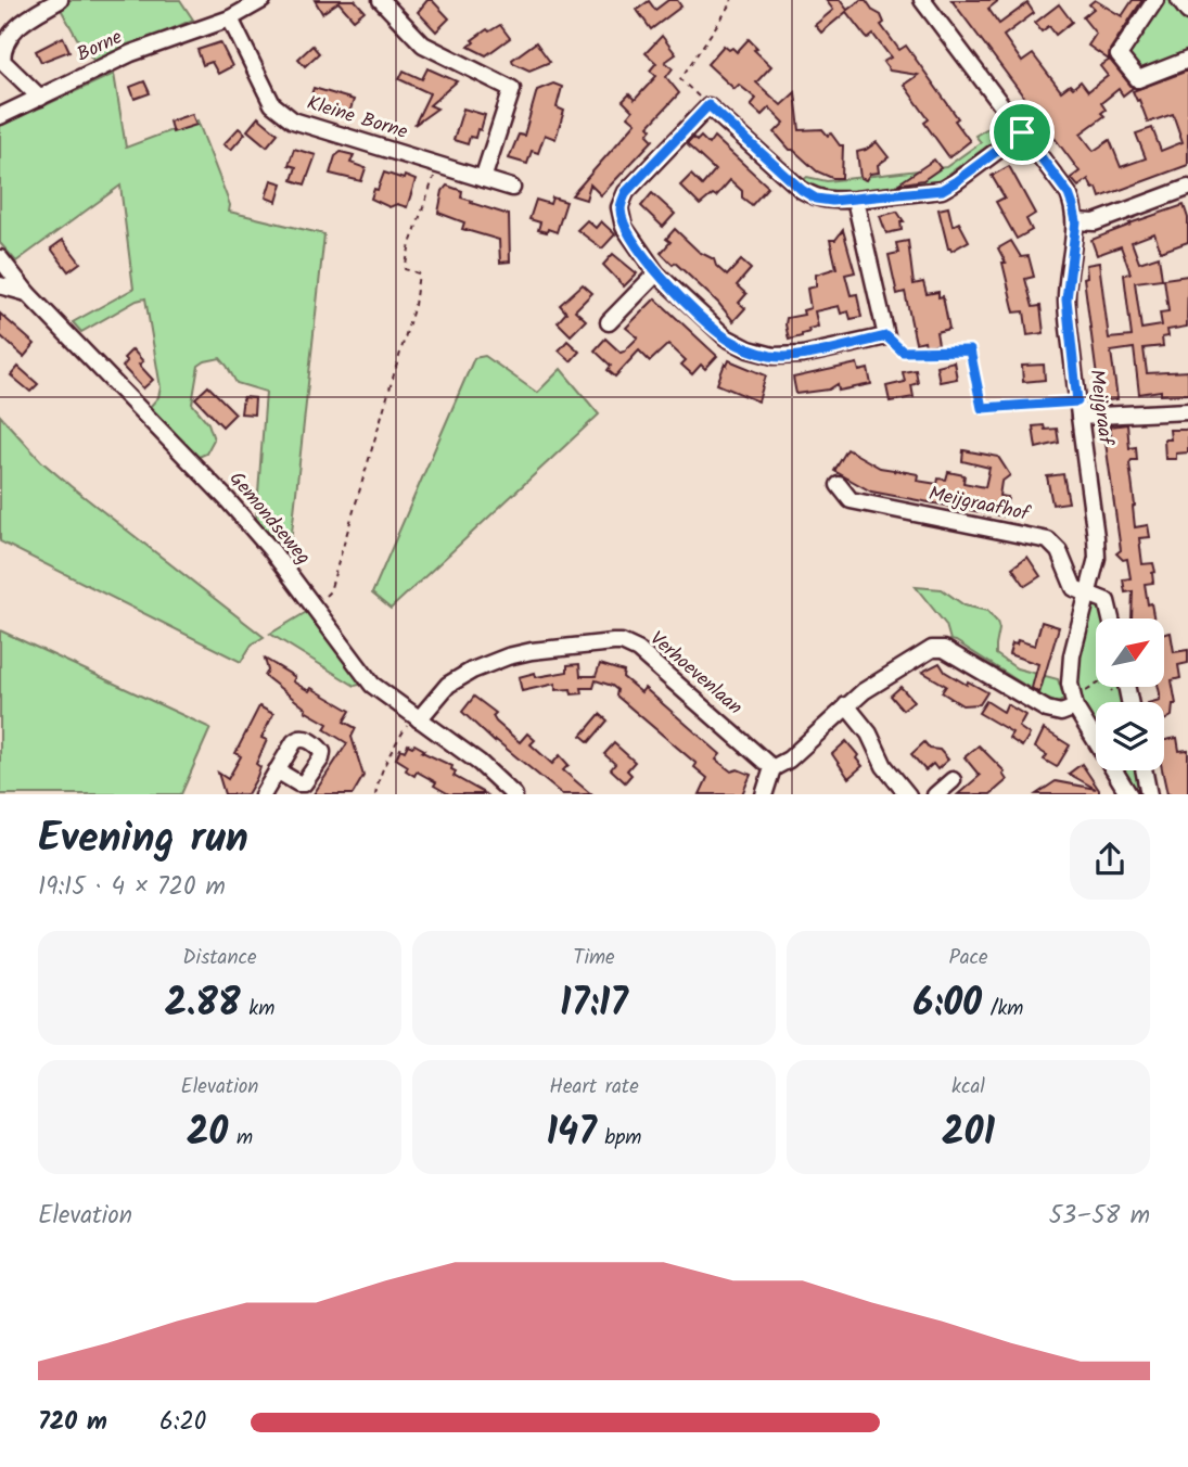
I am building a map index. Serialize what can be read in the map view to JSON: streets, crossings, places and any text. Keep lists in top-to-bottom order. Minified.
{"streets":{"street":["Borne","Kleine Borne","Meijgraaf","Meijgraafhof","Gemondseweg","Verhoevenlaan"]},"crossings":[["Borne","Kleine Borne"],["Meijgraaf","Meijgraafhof"],["Gemondseweg","Verhoevenlaan"]],"north":"top right","page":{"heading":["Evening run","19:15 · 4 × 720 m"],"stats":[["Distance","2.88 km"],["Time","17:17"],["Pace","6:00 /km"],["Elevation","20 m"],["Heart rate","147 bpm"],["kcal","201"]],"chart":["Elevation","53–58 m"],"list":[{"name":"720 m","note":"6:20"}]}}
